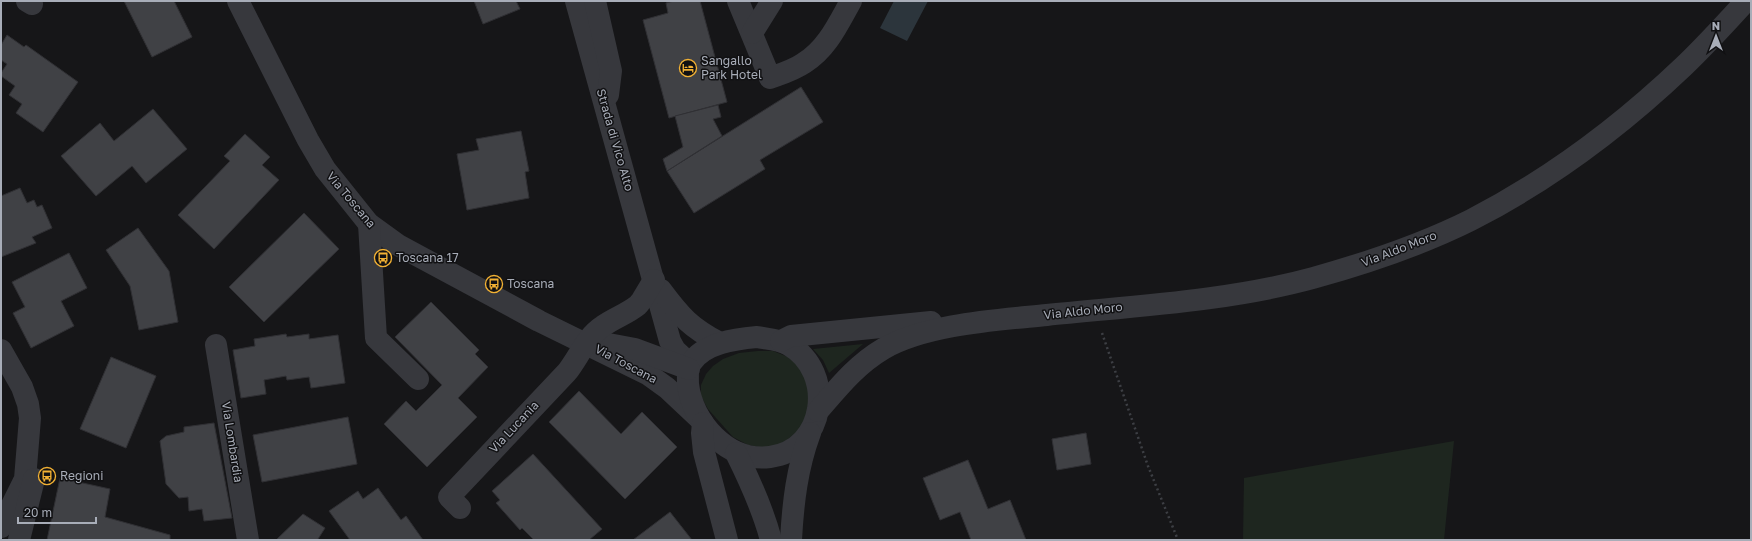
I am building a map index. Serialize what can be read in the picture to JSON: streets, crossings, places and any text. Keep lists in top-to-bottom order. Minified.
{"streets":{"street":["Strada di Vico Alto","Via Toscana","Via Aldo Moro","Via Lucania","Via Lombardia"]},"crossings":[["Strada di Vico Alto","Via Toscana"],["Strada di Vico Alto","Via Aldo Moro"],["Via Toscana","Via Aldo Moro"],["Via Toscana","Via Lucania"]],"places":{"hotel":["Sangallo Park Hotel"],"bus stop":["Toscana 17","Toscana","Regioni"]},"scale_bar":"20 m","north":"top"}
